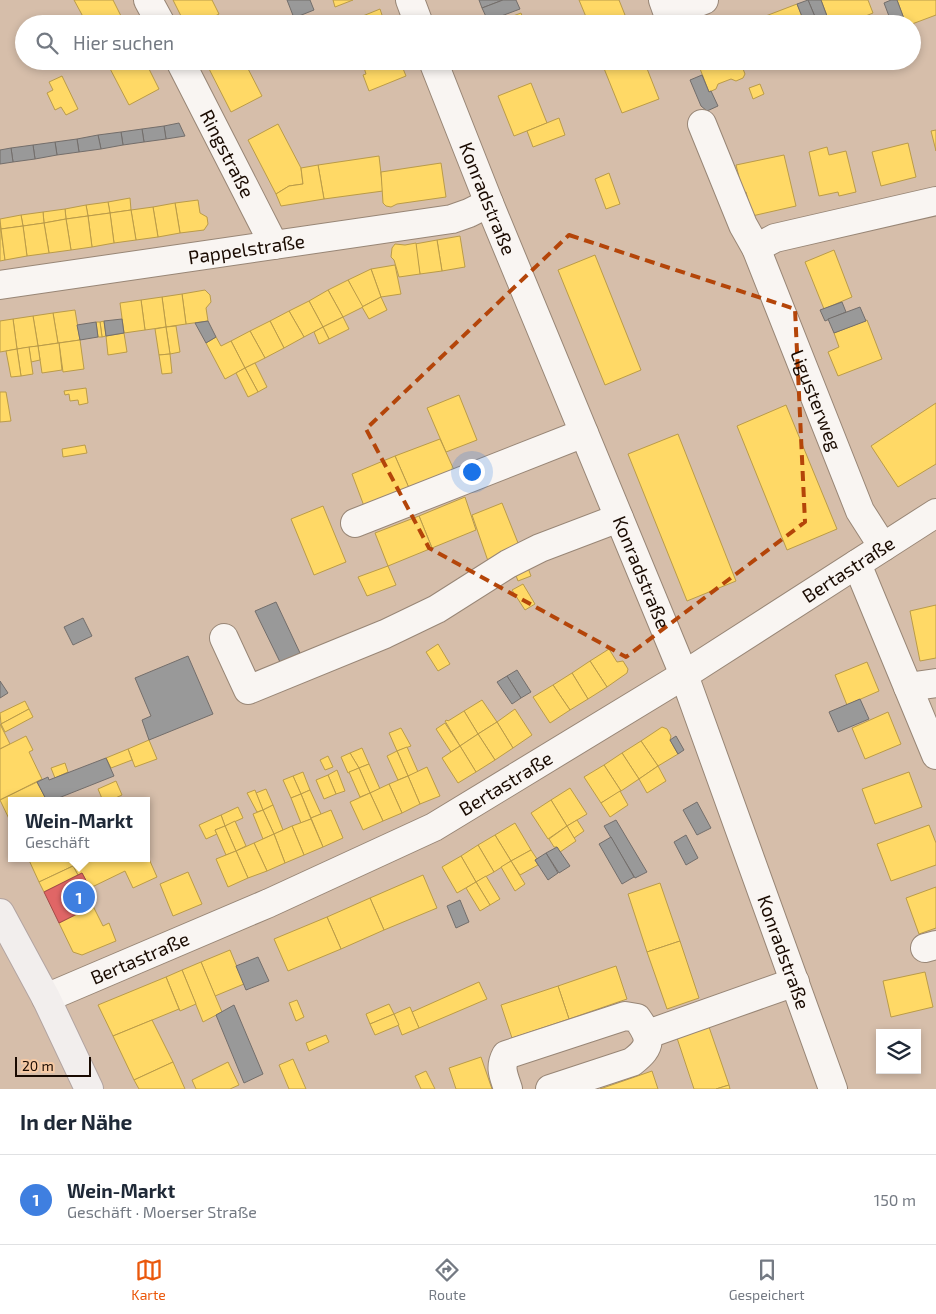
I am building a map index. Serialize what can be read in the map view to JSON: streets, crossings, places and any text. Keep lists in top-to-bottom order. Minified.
{"streets":{"street":["Ringstraße","Konradstraße","Pappelstraße","Ligusterweg","Bertastraße"]},"crossings":[["Ringstraße","Pappelstraße"],["Konradstraße","Pappelstraße"],["Konradstraße","Bertastraße"],["Ligusterweg","Bertastraße"]],"scale_bar":"20 m","page":{"search":"Hier suchen","popup":["Wein-Markt","Geschäft"],"pins":"1","scale":"20 m","heading":"In der Nähe","list":[{"mark":"1","name":"Wein-Markt","note":"Geschäft · Moerser Straße","value":"150 m"}],"nav":["Karte","Route","Gespeichert"]}}
